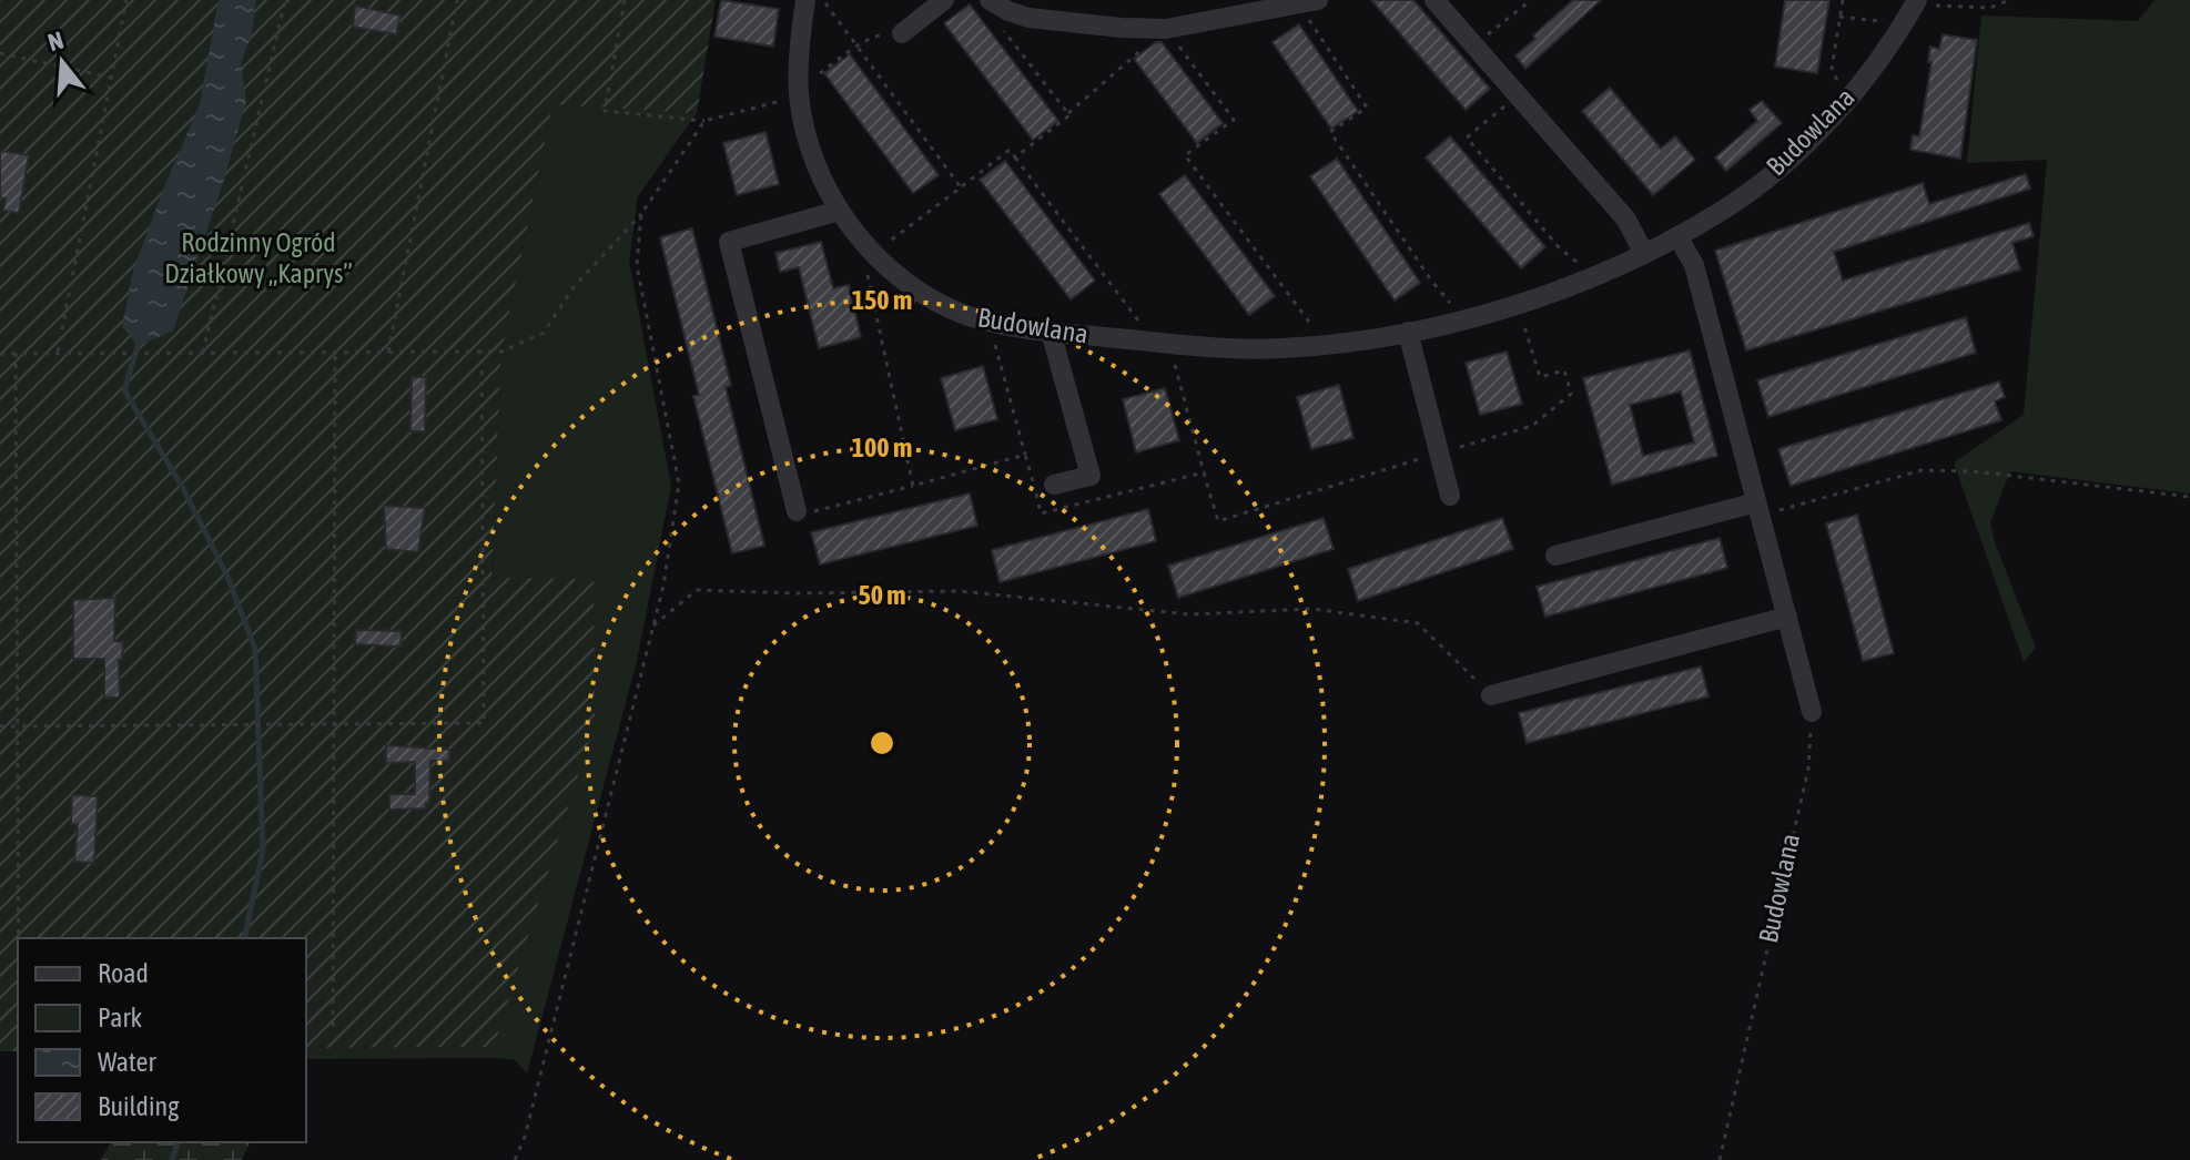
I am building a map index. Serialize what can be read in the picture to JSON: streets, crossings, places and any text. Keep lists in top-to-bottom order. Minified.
{"streets":{"street":["Budowlana"]},"parks":["Rodzinny Ogród Działkowy „Kaprys”"],"legend":["Road","Park","Water","Building"],"north":"top","rings":["150 m","100 m","50 m"]}
